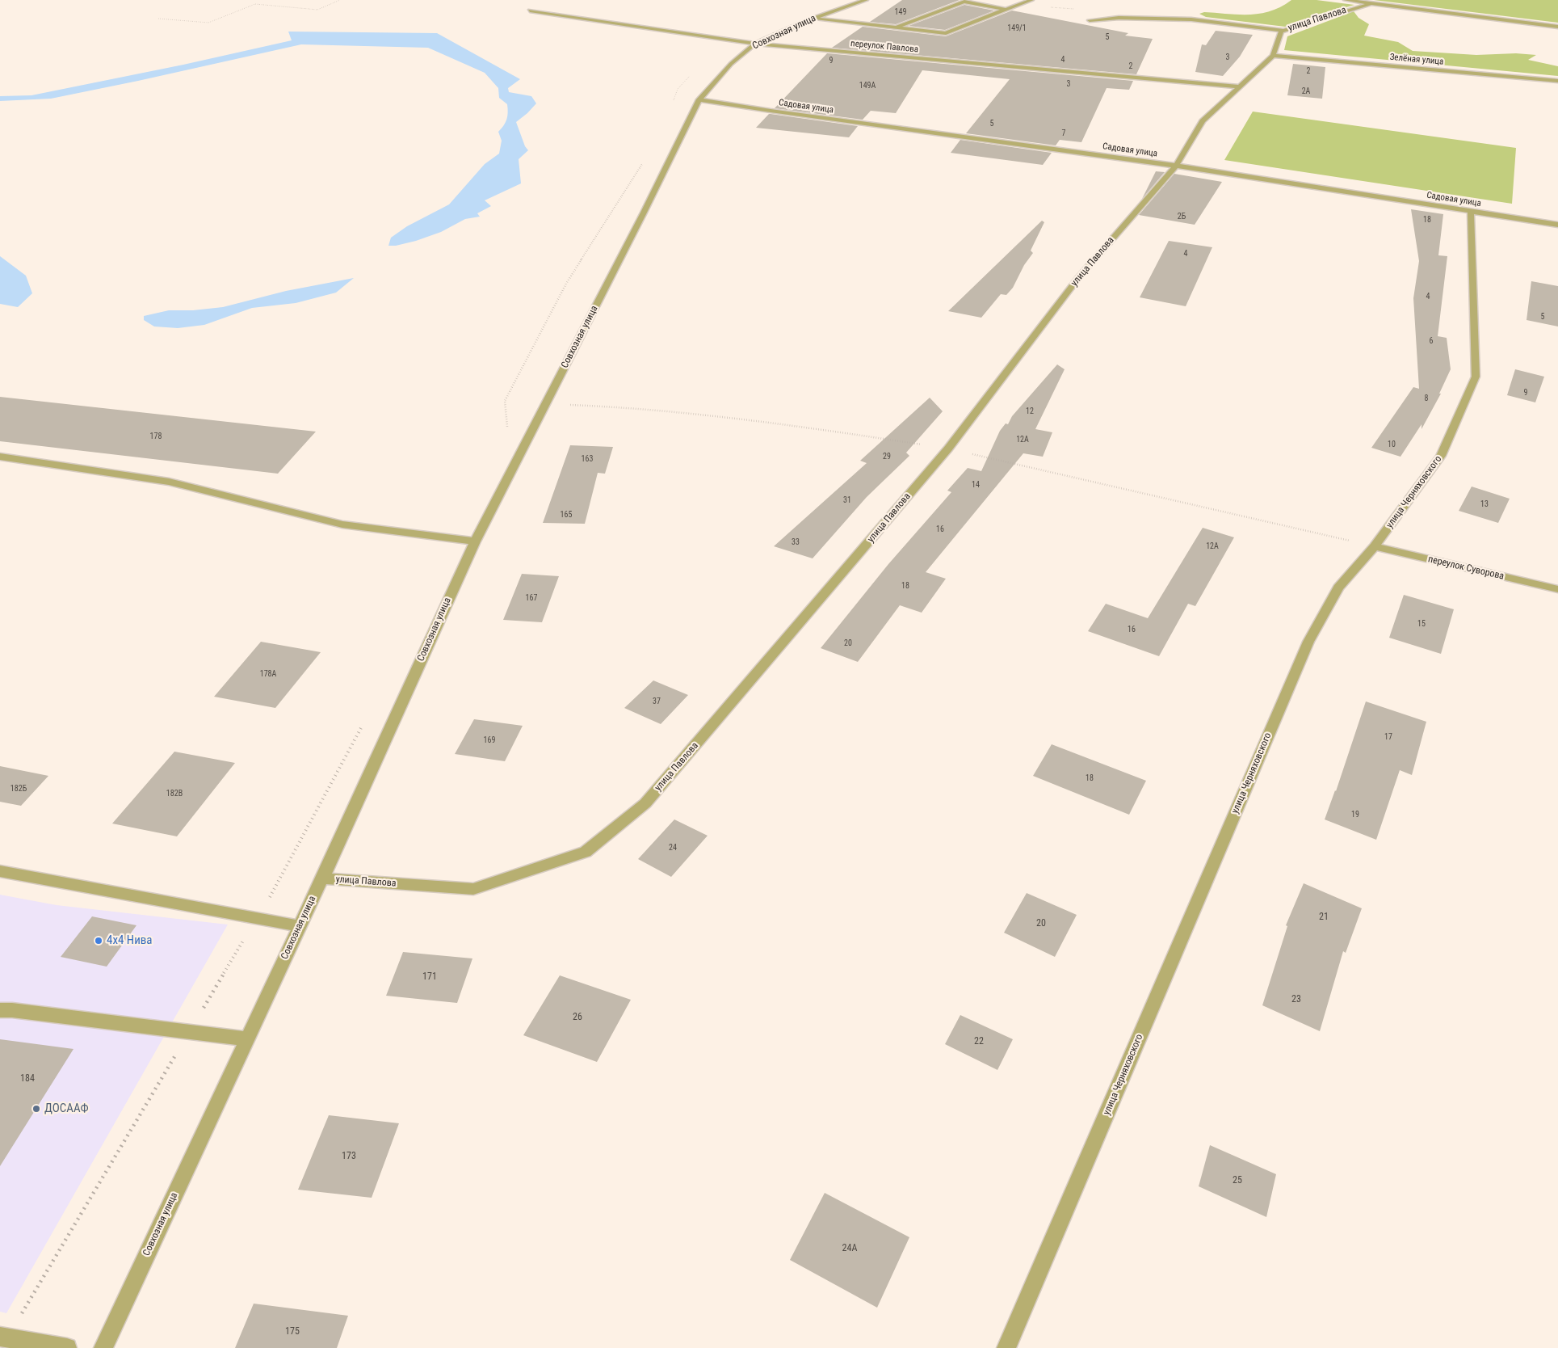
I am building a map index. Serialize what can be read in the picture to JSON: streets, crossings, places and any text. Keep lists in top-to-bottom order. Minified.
{"streets":{"street":["улица Павлова","Совхозная улица","переулок Павлова","Зелёная улица","Садовая улица","улица Черняховского","переулок Суворова"]},"crossings":[["улица Павлова","Совхозная улица"],["улица Павлова","переулок Павлова"],["улица Павлова","Зелёная улица"],["улица Павлова","Садовая улица"],["Совхозная улица","переулок Павлова"],["Совхозная улица","Садовая улица"],["Садовая улица","улица Черняховского"],["улица Черняховского","переулок Суворова"]],"places":["4x4 Нива","ДОСААФ"],"house_numbers":["149","149/1","5","3","4","9","2","2","3","149А","2А","5","7","2Б","18","4","4","5","6","9","8","12","178","12А","10","29","163","14","31","13","165","16","33","12А","18","167","15","16","20","178А","37","17","169","18","182Б","182В","19","24","21","20","171","23","26","22","184","173","25","24А","175"]}
